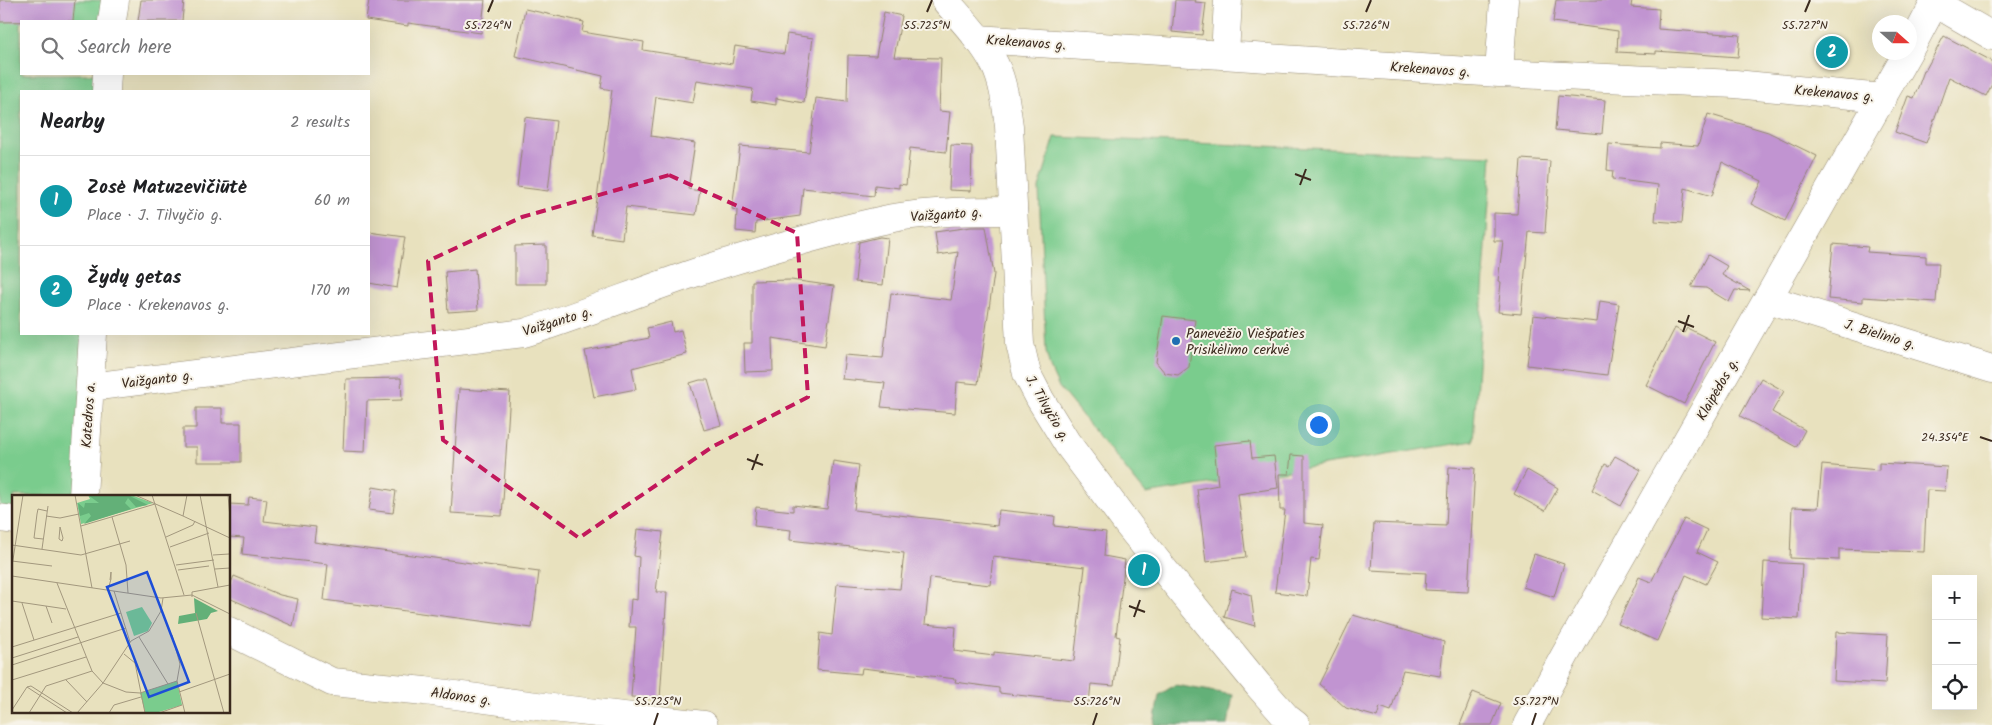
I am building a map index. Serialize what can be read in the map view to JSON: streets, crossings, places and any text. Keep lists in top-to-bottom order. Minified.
{"streets":{"main road":["Krekenavos g.","Vaižganto g.","J. Bielinio g.","Klaipėdos g.","J. Tilvyčio g.","Katedros a.","Aldonos g."]},"crossings":[["Krekenavos g.","Klaipėdos g."],["Krekenavos g.","J. Tilvyčio g."],["Vaižganto g.","J. Tilvyčio g."],["Vaižganto g.","Katedros a."],["J. Bielinio g.","Klaipėdos g."]],"places":["Panevėžio Viešpaties Prisikėlimo cerkvė"],"north":"right","page":{"search":"Search here","pins":["2","1"],"heading":["Nearby","2 results"],"list":[{"mark":"1","name":"Zosė Matuzevičiūtė","note":"Place · J. Tilvyčio g.","value":"60 m"},{"mark":"2","name":"Žydų getas","note":"Place · Krekenavos g.","value":"170 m"}],"map_buttons":["+","−"]},"coordinates":["55.724°N","55.725°N","55.726°N","55.727°N","24.354°E"]}
